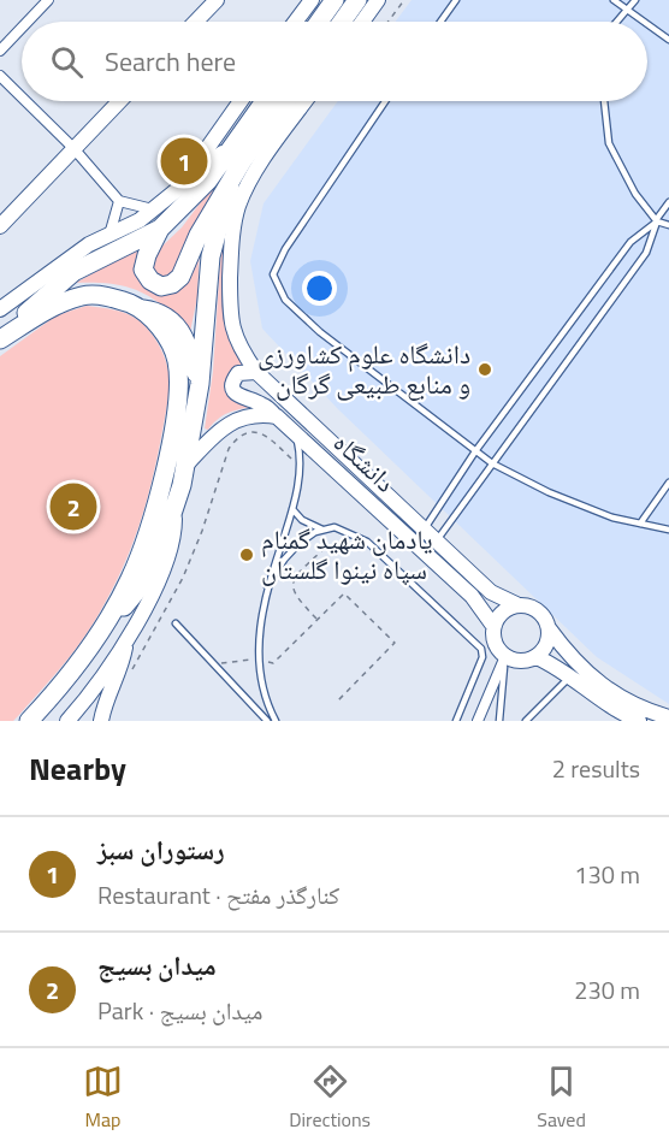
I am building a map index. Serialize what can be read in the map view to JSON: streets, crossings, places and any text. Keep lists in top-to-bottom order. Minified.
{"streets":{"main road":["دانشگاه"]},"places":["دانشگاه علوم کشاورزی و منابع طبیعی گرگان","یادمان شهید گمنام سپاه نینوا گلستان"],"page":{"search":"Search here","pins":["1","2"],"heading":["Nearby","2 results"],"list":[{"mark":"1","name":"رستوران سبز","note":"Restaurant · کنارگذر مفتح","value":"130 m"},{"mark":"2","name":"میدان بسیج","note":"Park · میدان بسیج","value":"230 m"}],"nav":["Map","Directions","Saved"]}}
